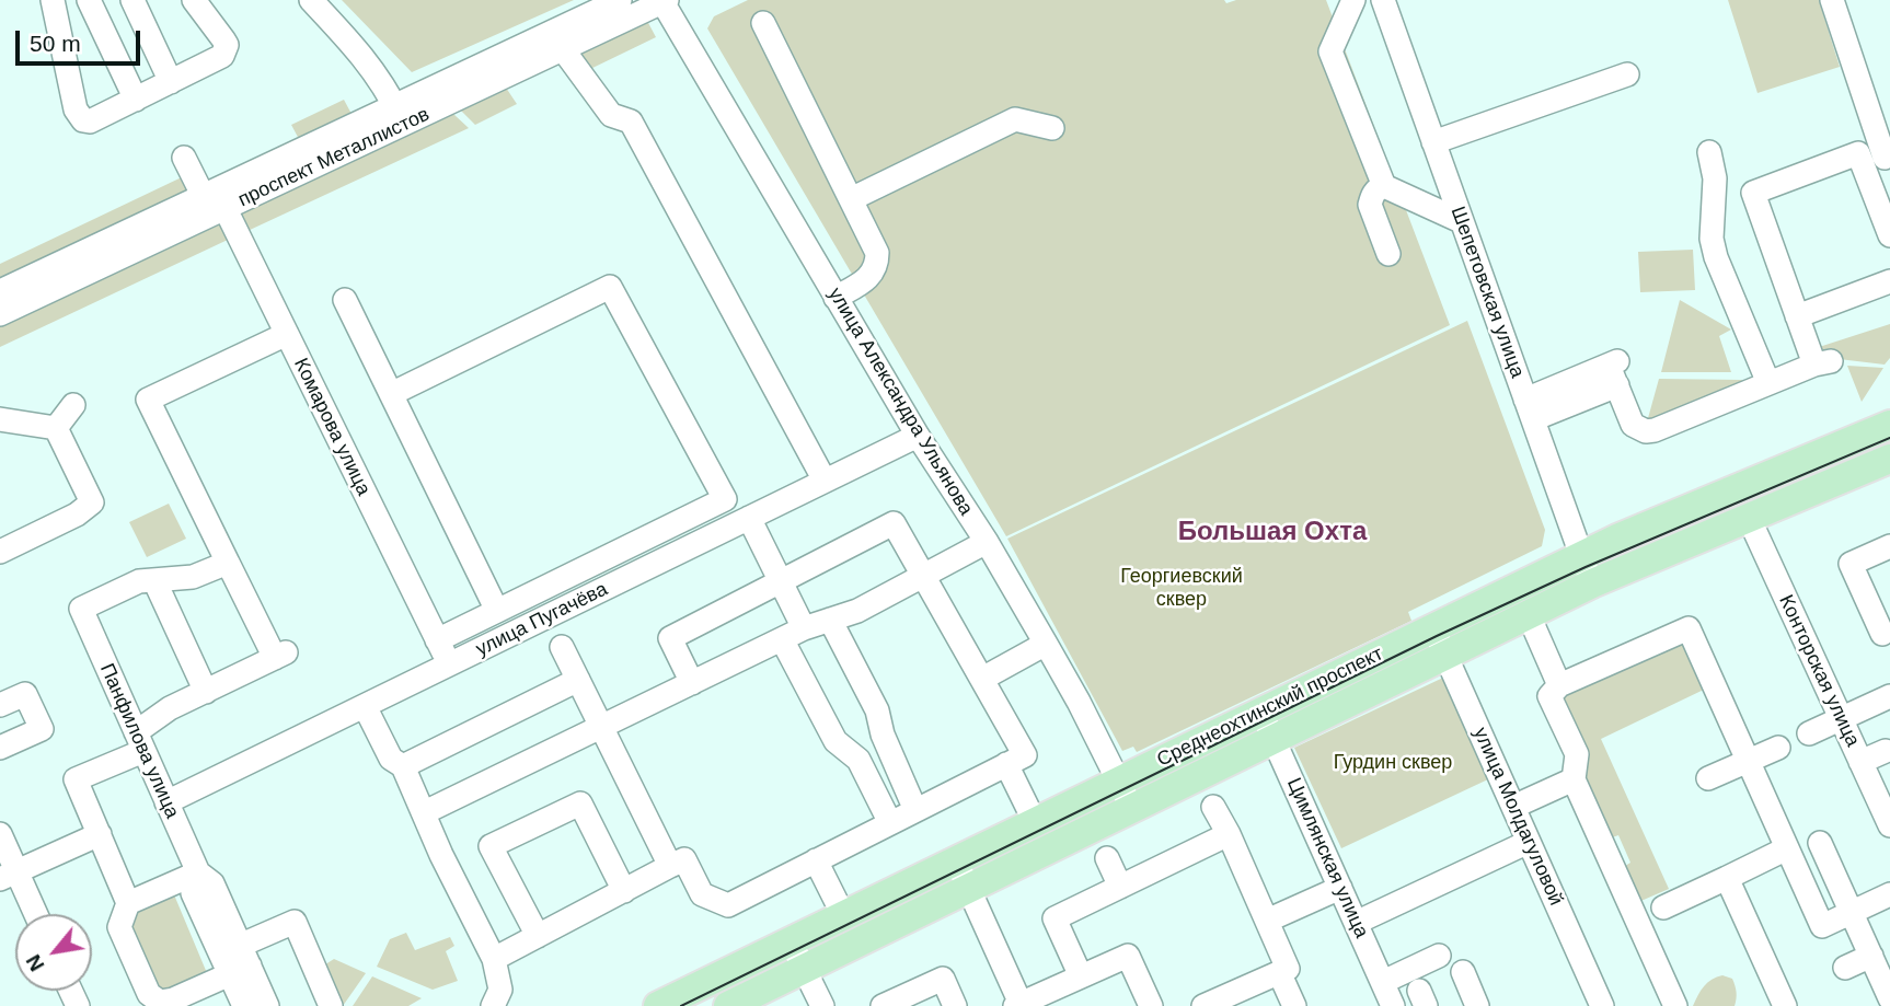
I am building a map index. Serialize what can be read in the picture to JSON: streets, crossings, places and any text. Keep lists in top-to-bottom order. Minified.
{"streets":{"main road":["Среднеохтинский проспект"],"street":["проспект Металлистов","Шепетовская улица","улица Александра Ульянова","Комарова улица","улица Пугачёва","Конторская улица","Панфилова улица","улица Молдагуловой","Цимлянская улица"]},"crossings":[["проспект Металлистов","улица Александра Ульянова"],["проспект Металлистов","Комарова улица"],["Шепетовская улица","Среднеохтинский проспект"],["улица Александра Ульянова","улица Пугачёва"],["улица Александра Ульянова","Среднеохтинский проспект"],["Комарова улица","улица Пугачёва"],["улица Пугачёва","Панфилова улица"],["Конторская улица","Среднеохтинский проспект"],["Среднеохтинский проспект","улица Молдагуловой"],["Среднеохтинский проспект","Цимлянская улица"]],"districts":["Большая Охта"],"parks":["Георгиевский сквер","Гурдин сквер"],"scale_bar":"50 m","north":"bottom left"}
